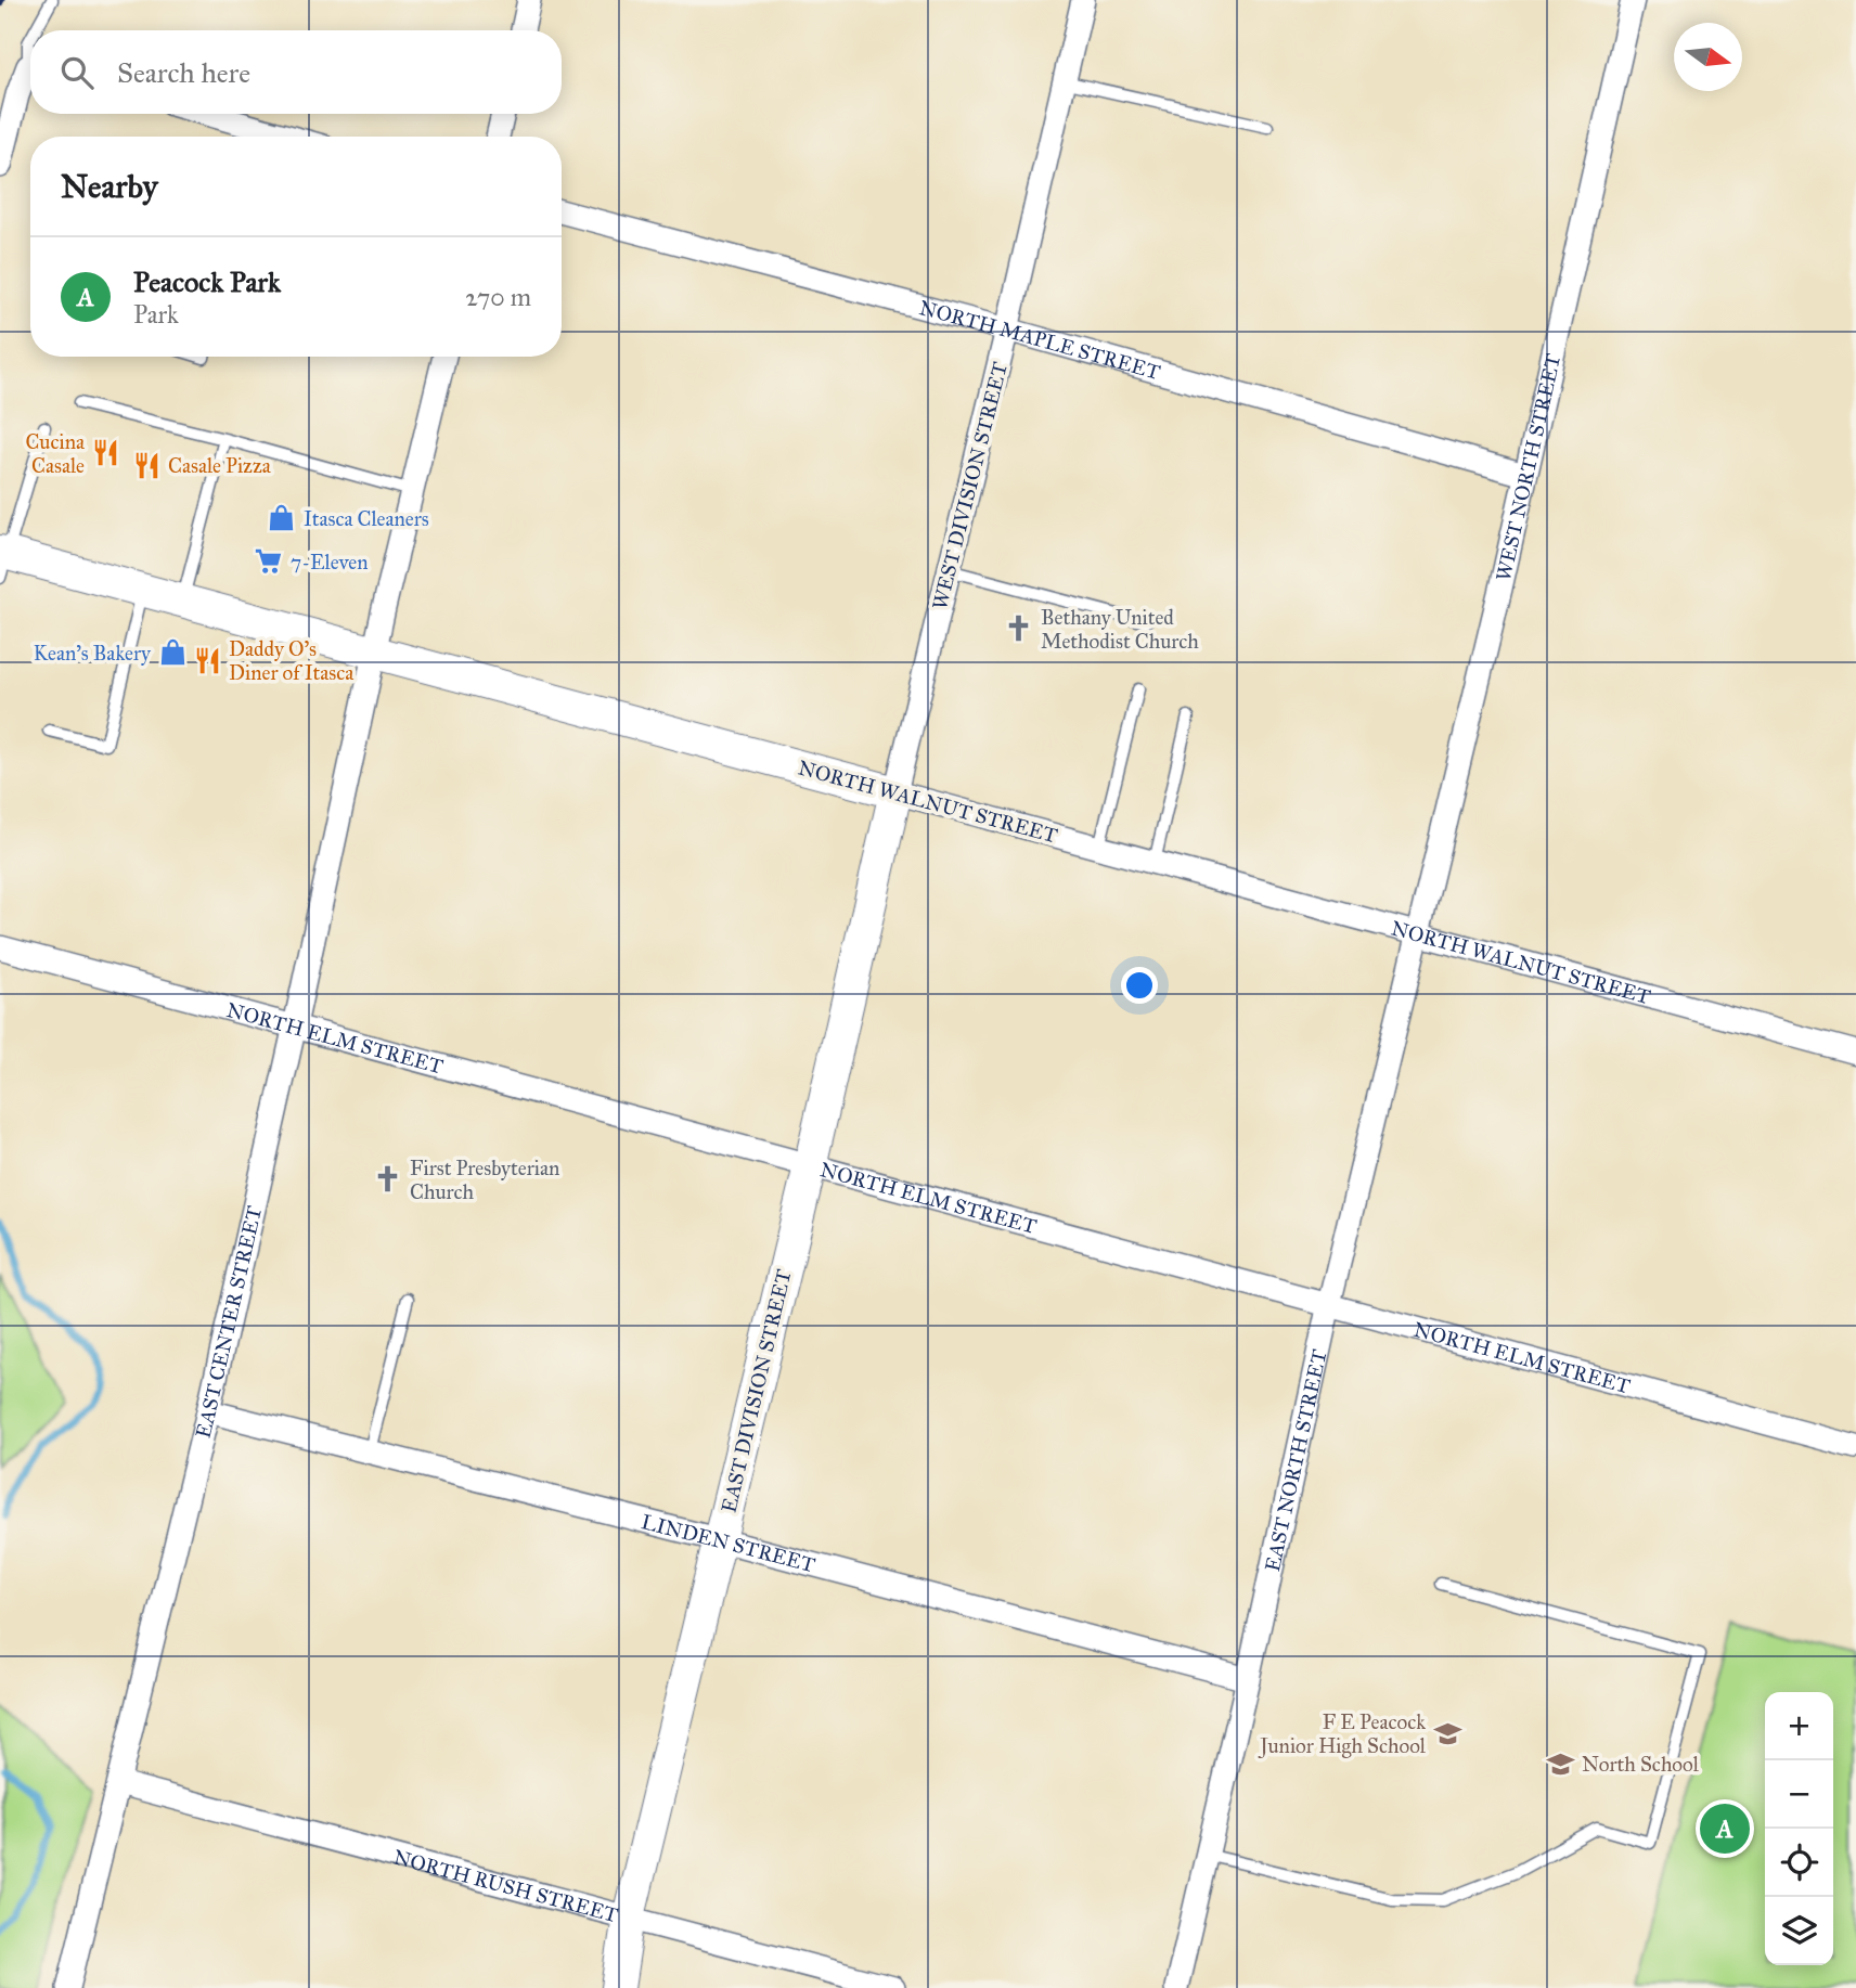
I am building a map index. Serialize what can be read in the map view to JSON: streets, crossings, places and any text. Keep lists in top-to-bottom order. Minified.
{"streets":{"street":["NORTH MAPLE STREET","WEST NORTH STREET","WEST DIVISION STREET","NORTH WALNUT STREET","NORTH ELM STREET","EAST CENTER STREET","EAST DIVISION STREET","EAST NORTH STREET","LINDEN STREET","NORTH RUSH STREET"]},"crossings":[["NORTH MAPLE STREET","WEST NORTH STREET"],["NORTH MAPLE STREET","WEST DIVISION STREET"],["WEST NORTH STREET","NORTH WALNUT STREET"],["WEST NORTH STREET","EAST NORTH STREET"],["WEST DIVISION STREET","NORTH WALNUT STREET"],["WEST DIVISION STREET","EAST DIVISION STREET"],["NORTH WALNUT STREET","EAST CENTER STREET"],["NORTH WALNUT STREET","EAST DIVISION STREET"],["NORTH WALNUT STREET","EAST NORTH STREET"],["NORTH ELM STREET","EAST CENTER STREET"],["NORTH ELM STREET","EAST DIVISION STREET"],["NORTH ELM STREET","EAST NORTH STREET"],["EAST CENTER STREET","LINDEN STREET"],["EAST CENTER STREET","NORTH RUSH STREET"],["EAST DIVISION STREET","LINDEN STREET"],["EAST DIVISION STREET","NORTH RUSH STREET"],["EAST NORTH STREET","LINDEN STREET"]],"places":{"restaurant":["Cucina Casale","Casale Pizza","Daddy O’s Diner of Itasca"],"shop":["Itasca Cleaners","Kean’s Bakery"],"supermarket":["7-Eleven"],"church":["Bethany United Methodist Church","First Presbyterian Church"],"school or university":["F E Peacock Junior High School","North School"]},"north":"right","page":{"search":"Search here","heading":"Nearby","list":[{"mark":"A","name":"Peacock Park","note":"Park","value":"270 m"}],"map_buttons":["+","−"],"pins":"A"}}
